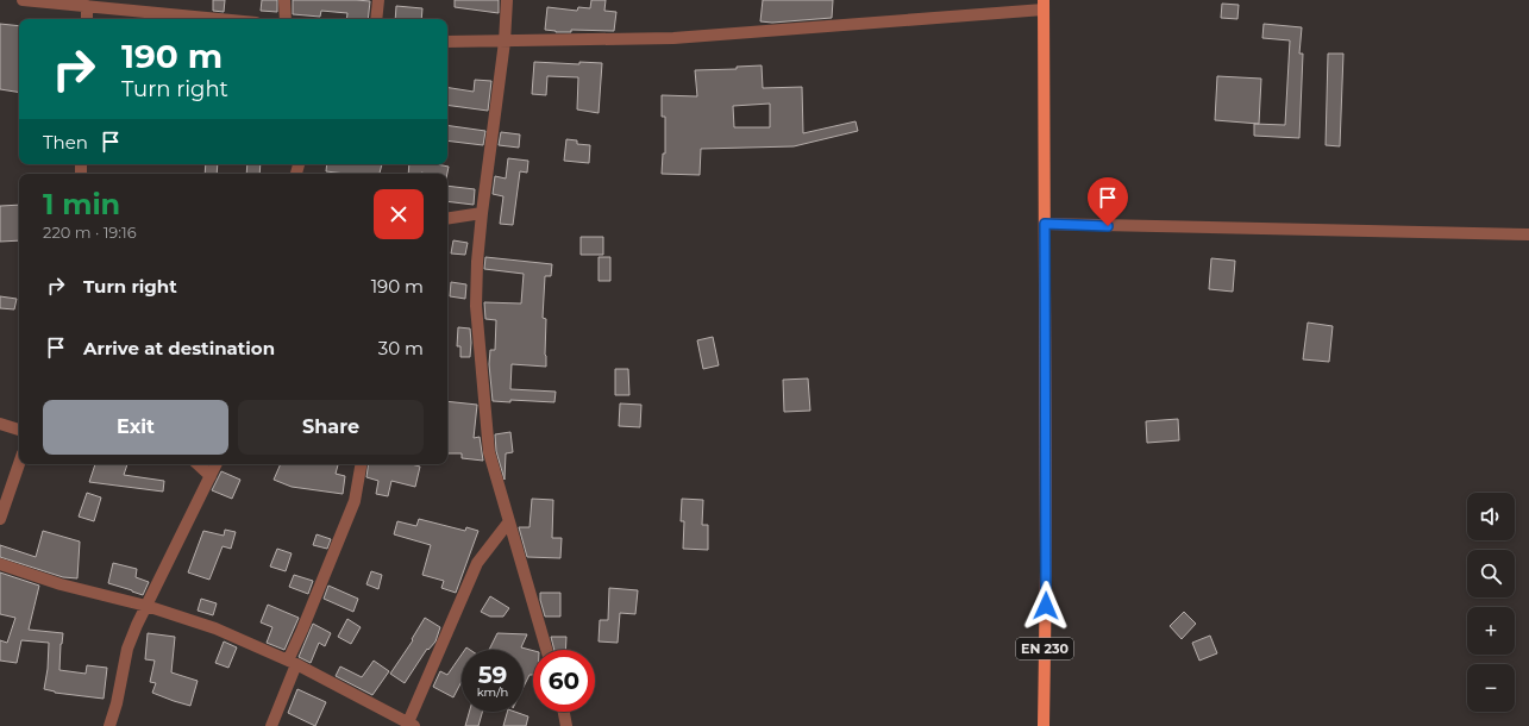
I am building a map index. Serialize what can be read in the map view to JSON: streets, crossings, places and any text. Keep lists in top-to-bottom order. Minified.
{"streets":{"main road":["EN 230"]},"page":{"turn":["190 m","Turn right"],"then":"Then","heading":["1 min","220 m · 19:16"],"list":[{"name":"Turn right","value":"190 m"},{"name":"Arrive at destination","value":"30 m"}],"buttons":["Exit","Share"],"map_buttons":["+","−"],"speed":"59 km/h","limit":"60"}}
